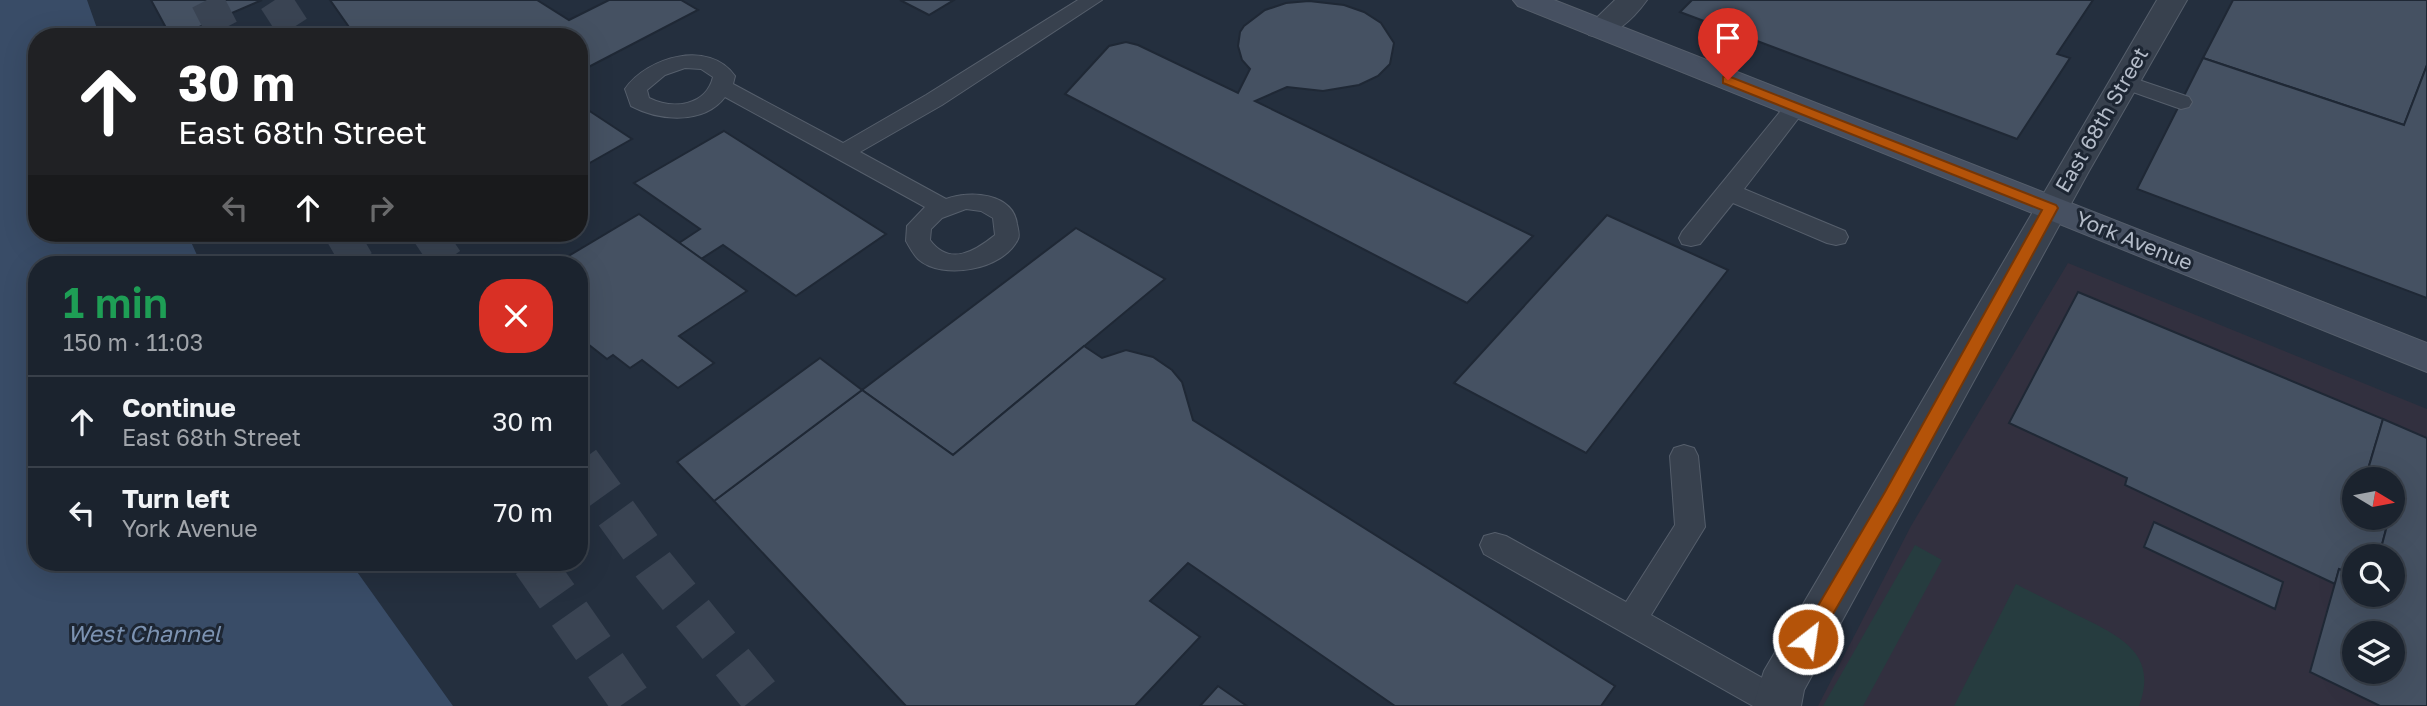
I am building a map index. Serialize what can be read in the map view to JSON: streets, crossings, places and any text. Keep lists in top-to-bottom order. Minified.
{"streets":{"main road":["York Avenue"],"street":["East 68th Street"]},"crossings":[["East 68th Street","York Avenue"]],"water":["West Channel"],"north":"right","page":{"turn":["30 m","East 68th Street"],"heading":["1 min","150 m · 11:03"],"list":[{"name":"Continue","note":"East 68th Street","value":"30 m"},{"name":"Turn left","note":"York Avenue","value":"70 m"}]}}
